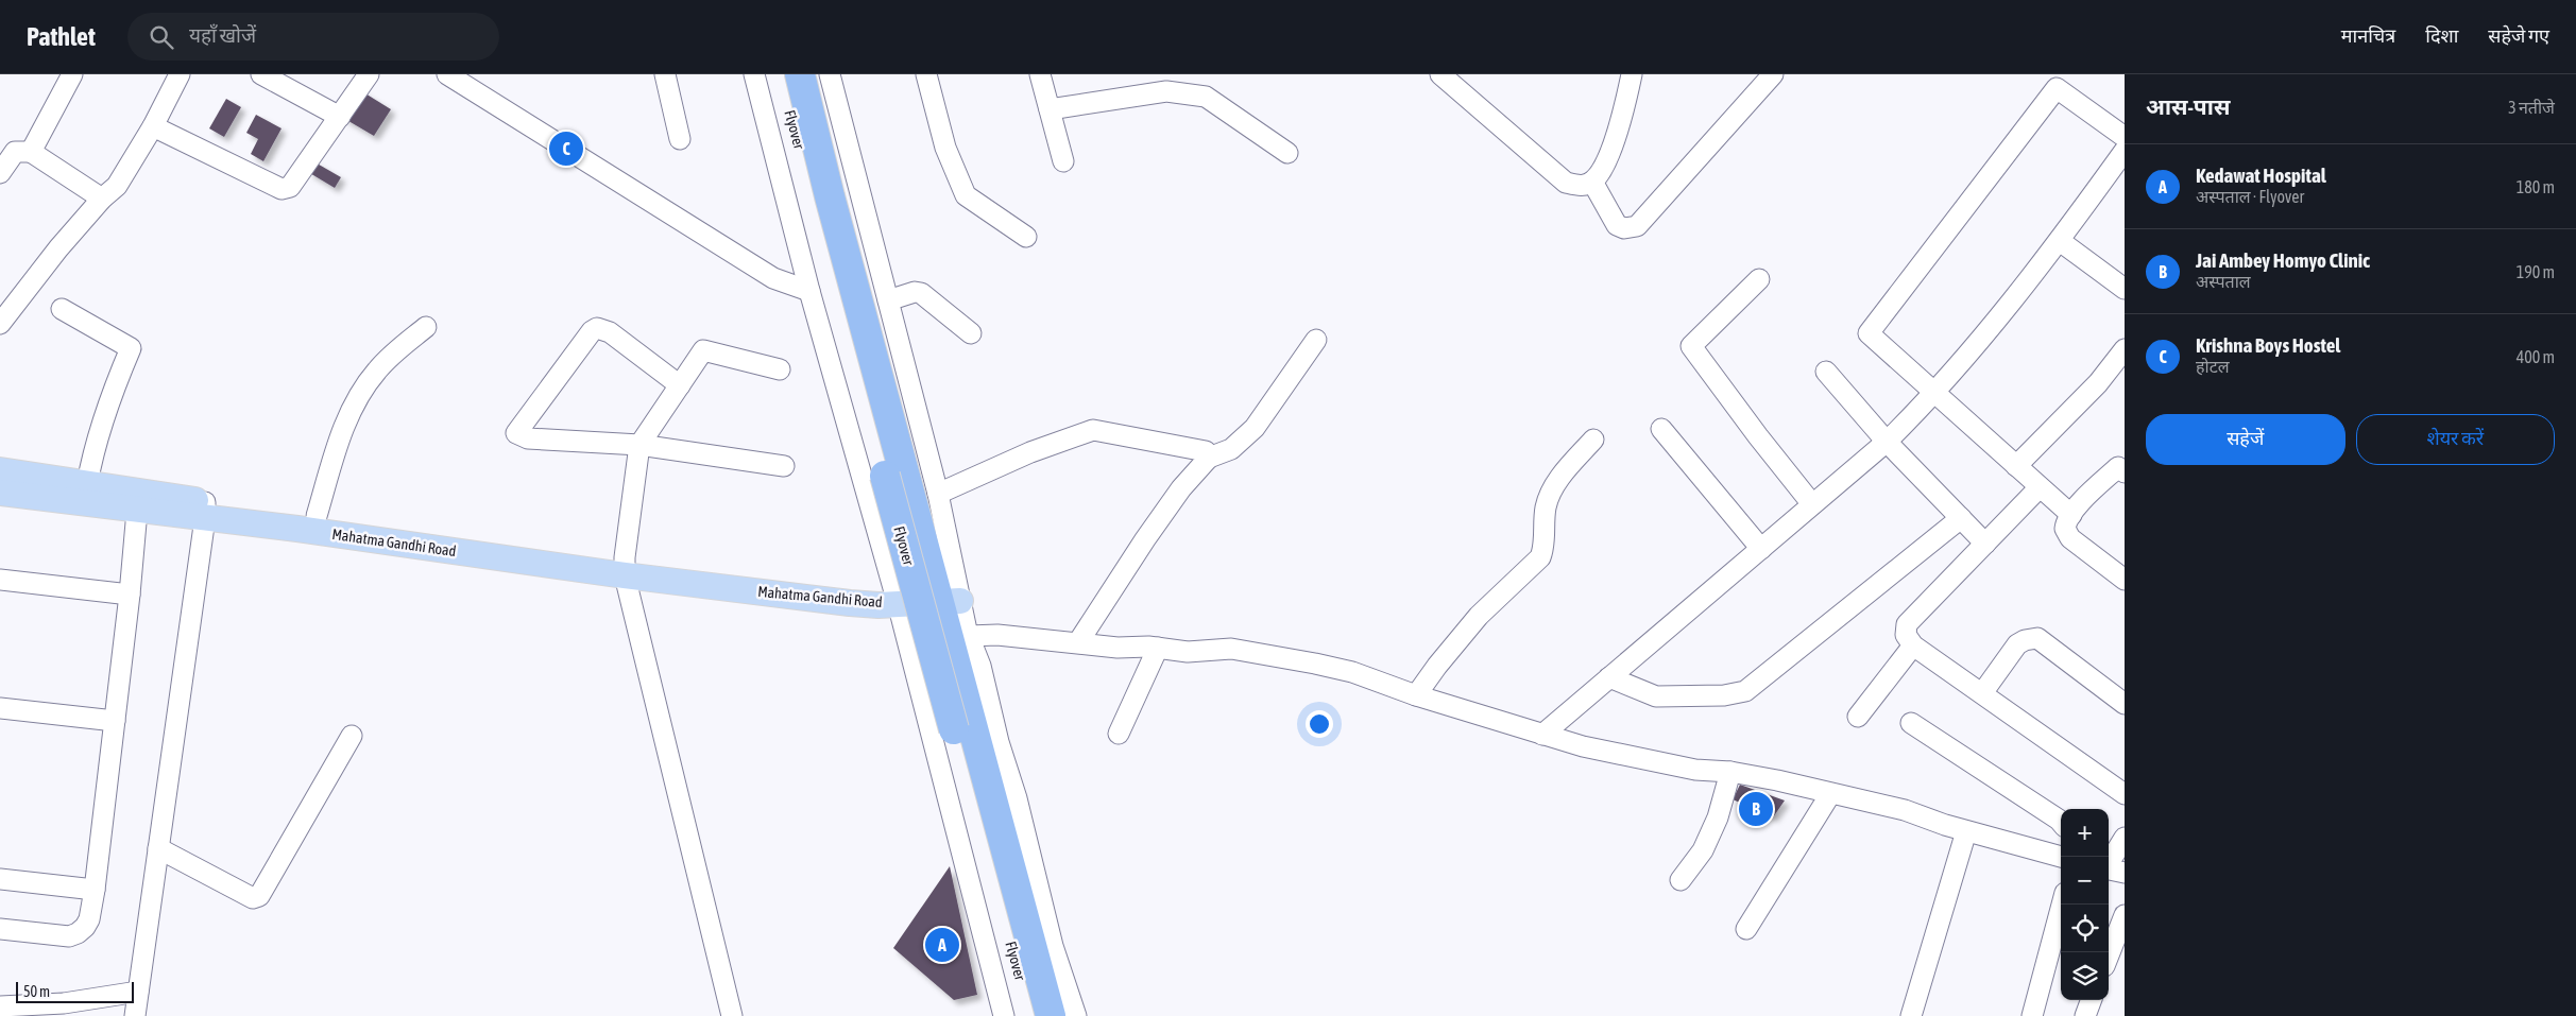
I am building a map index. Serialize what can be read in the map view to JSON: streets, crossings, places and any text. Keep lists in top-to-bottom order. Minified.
{"streets":{"highway":["Flyover"],"main road":["Mahatma Gandhi Road"]},"scale_bar":"50 m","page":{"header":"Pathlet","search":"यहाँ खोजें","nav":["मानचित्र","दिशा","सहेजे गए"],"heading":["आस-पास","3 नतीजे"],"pins":["C","B","A"],"list":[{"mark":"A","name":"Kedawat Hospital","note":"अस्पताल · Flyover","value":"180 m"},{"mark":"B","name":"Jai Ambey Homyo Clinic","note":"अस्पताल","value":"190 m"},{"mark":"C","name":"Krishna Boys Hostel","note":"होटल","value":"400 m"}],"buttons":["सहेजें","शेयर करें"],"map_buttons":["+","−"],"scale":"50 m"}}
